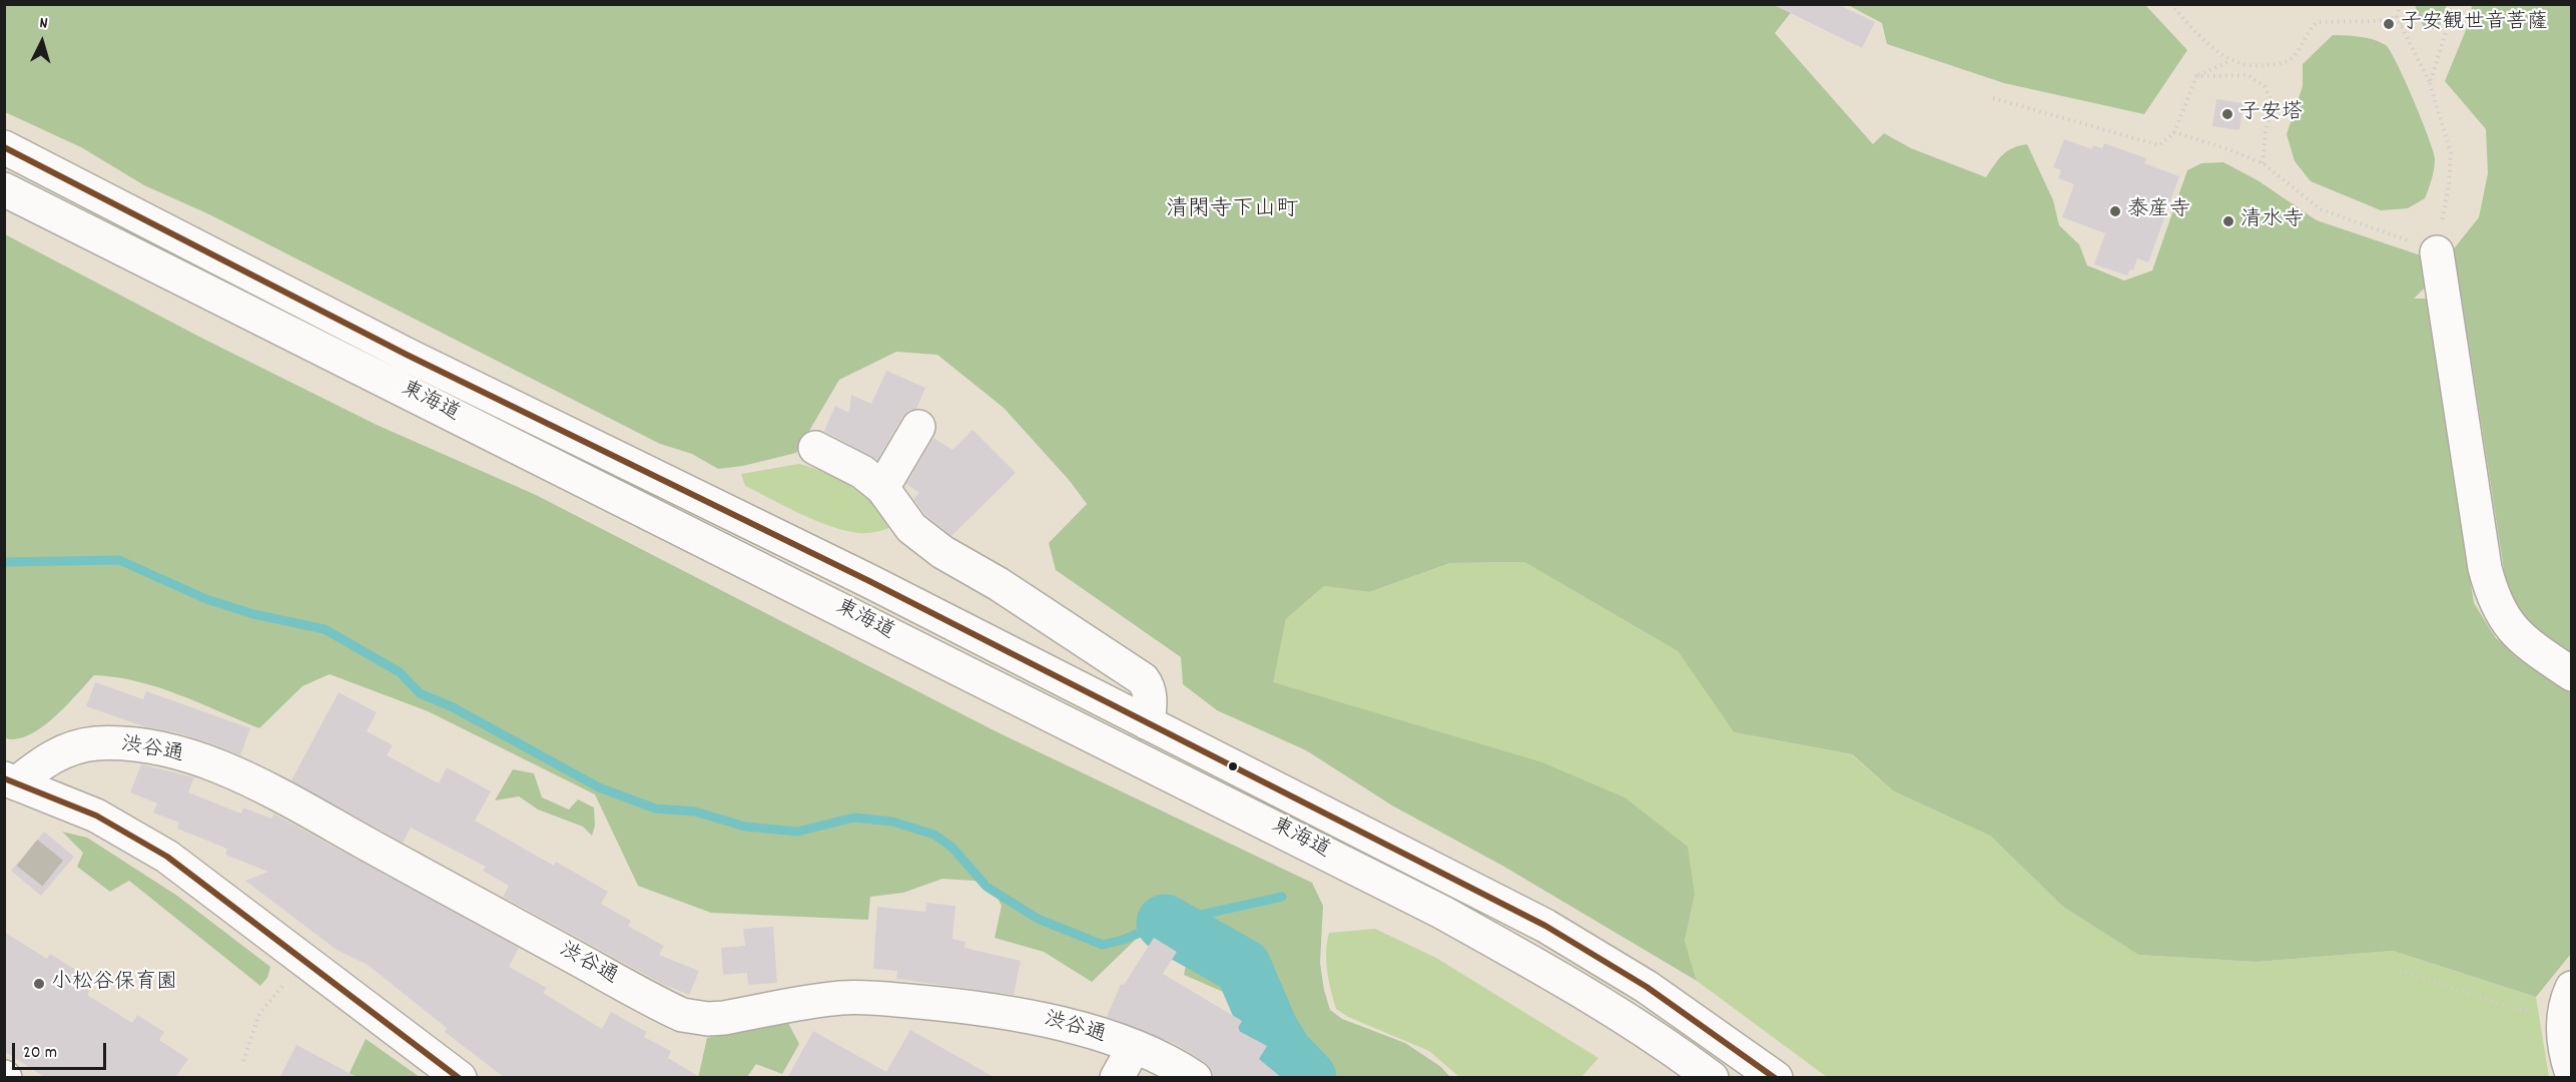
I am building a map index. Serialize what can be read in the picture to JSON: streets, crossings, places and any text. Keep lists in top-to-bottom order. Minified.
{"streets":{"main road":["東海道","渋谷通"]},"districts":["清閑寺下山町"],"places":["子安観世音菩薩","子安塔","泰産寺","清水寺","小松谷保育園"],"scale_bar":"20 m","north":"top"}
